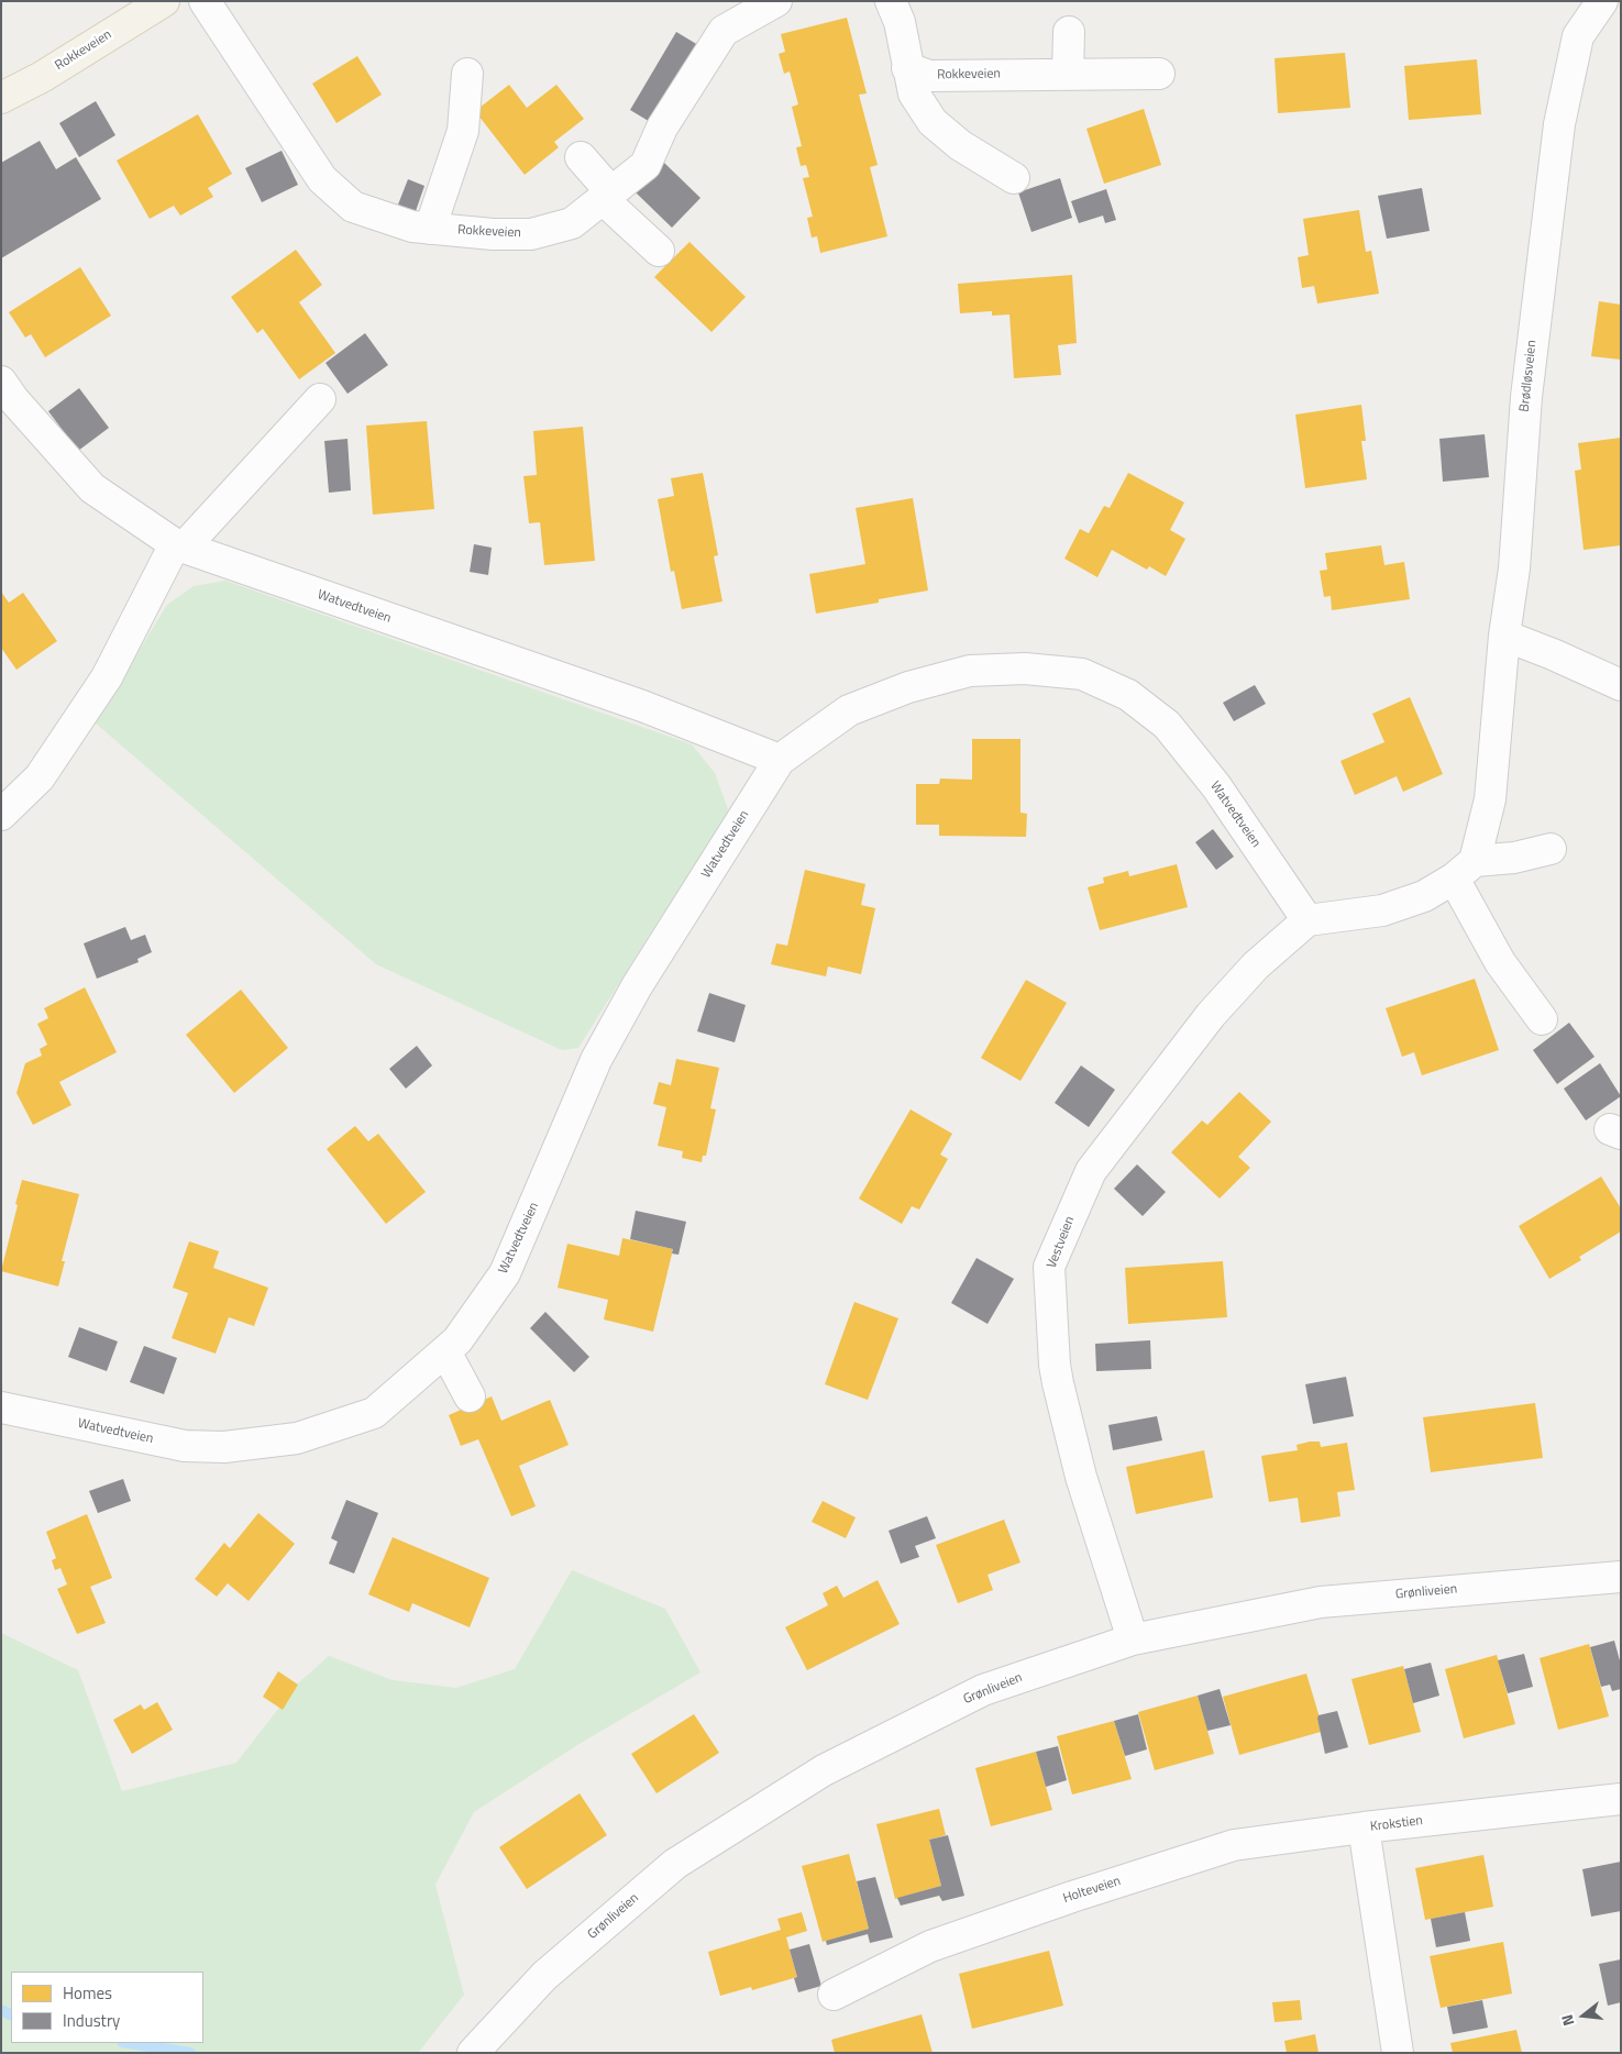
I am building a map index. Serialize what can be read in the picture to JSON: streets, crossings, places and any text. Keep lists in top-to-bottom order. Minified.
{"streets":{"main road":["Rokkeveien"],"street":["Brødløsveien","Watvedtveien","Vestveien","Grønliveien","Krokstien","Holteveien"]},"crossings":[["Watvedtveien","Vestveien"],["Vestveien","Grønliveien"],["Krokstien","Holteveien"]],"legend":["Homes","Industry"],"north":"left"}
